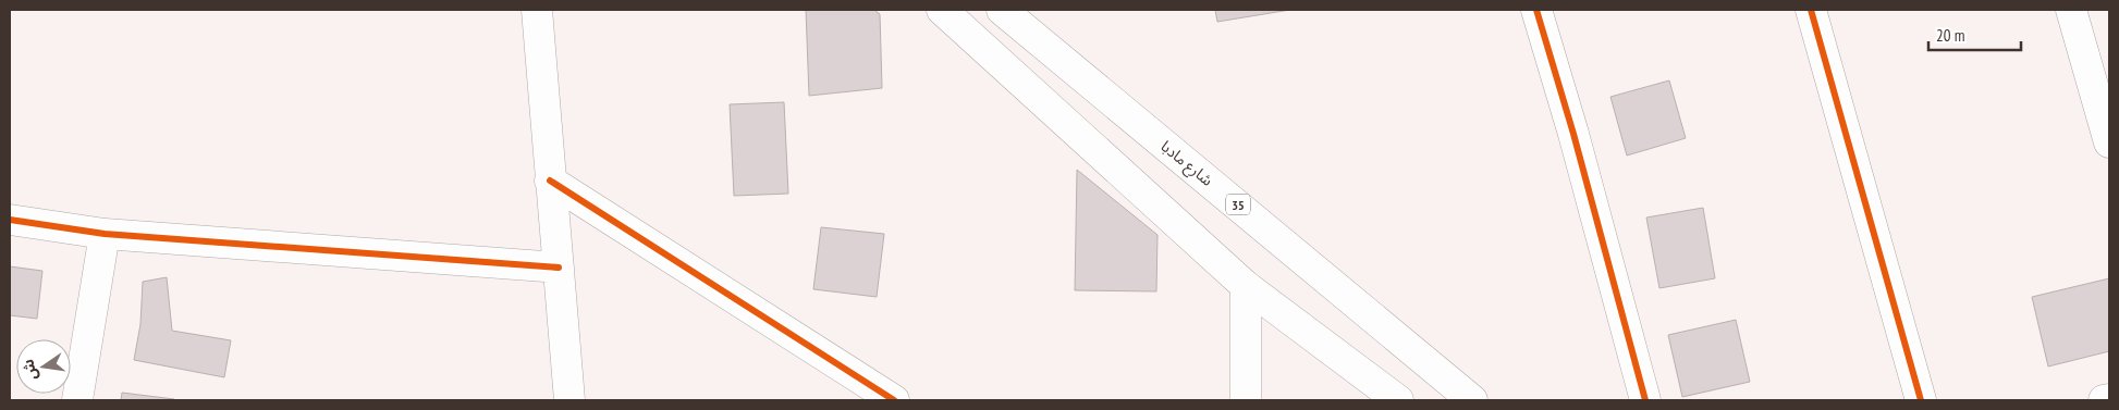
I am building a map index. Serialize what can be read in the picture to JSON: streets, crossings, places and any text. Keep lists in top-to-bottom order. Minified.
{"streets":{"street":["شارع مادبا","35"]},"scale_bar":"20 m","north":"left"}
